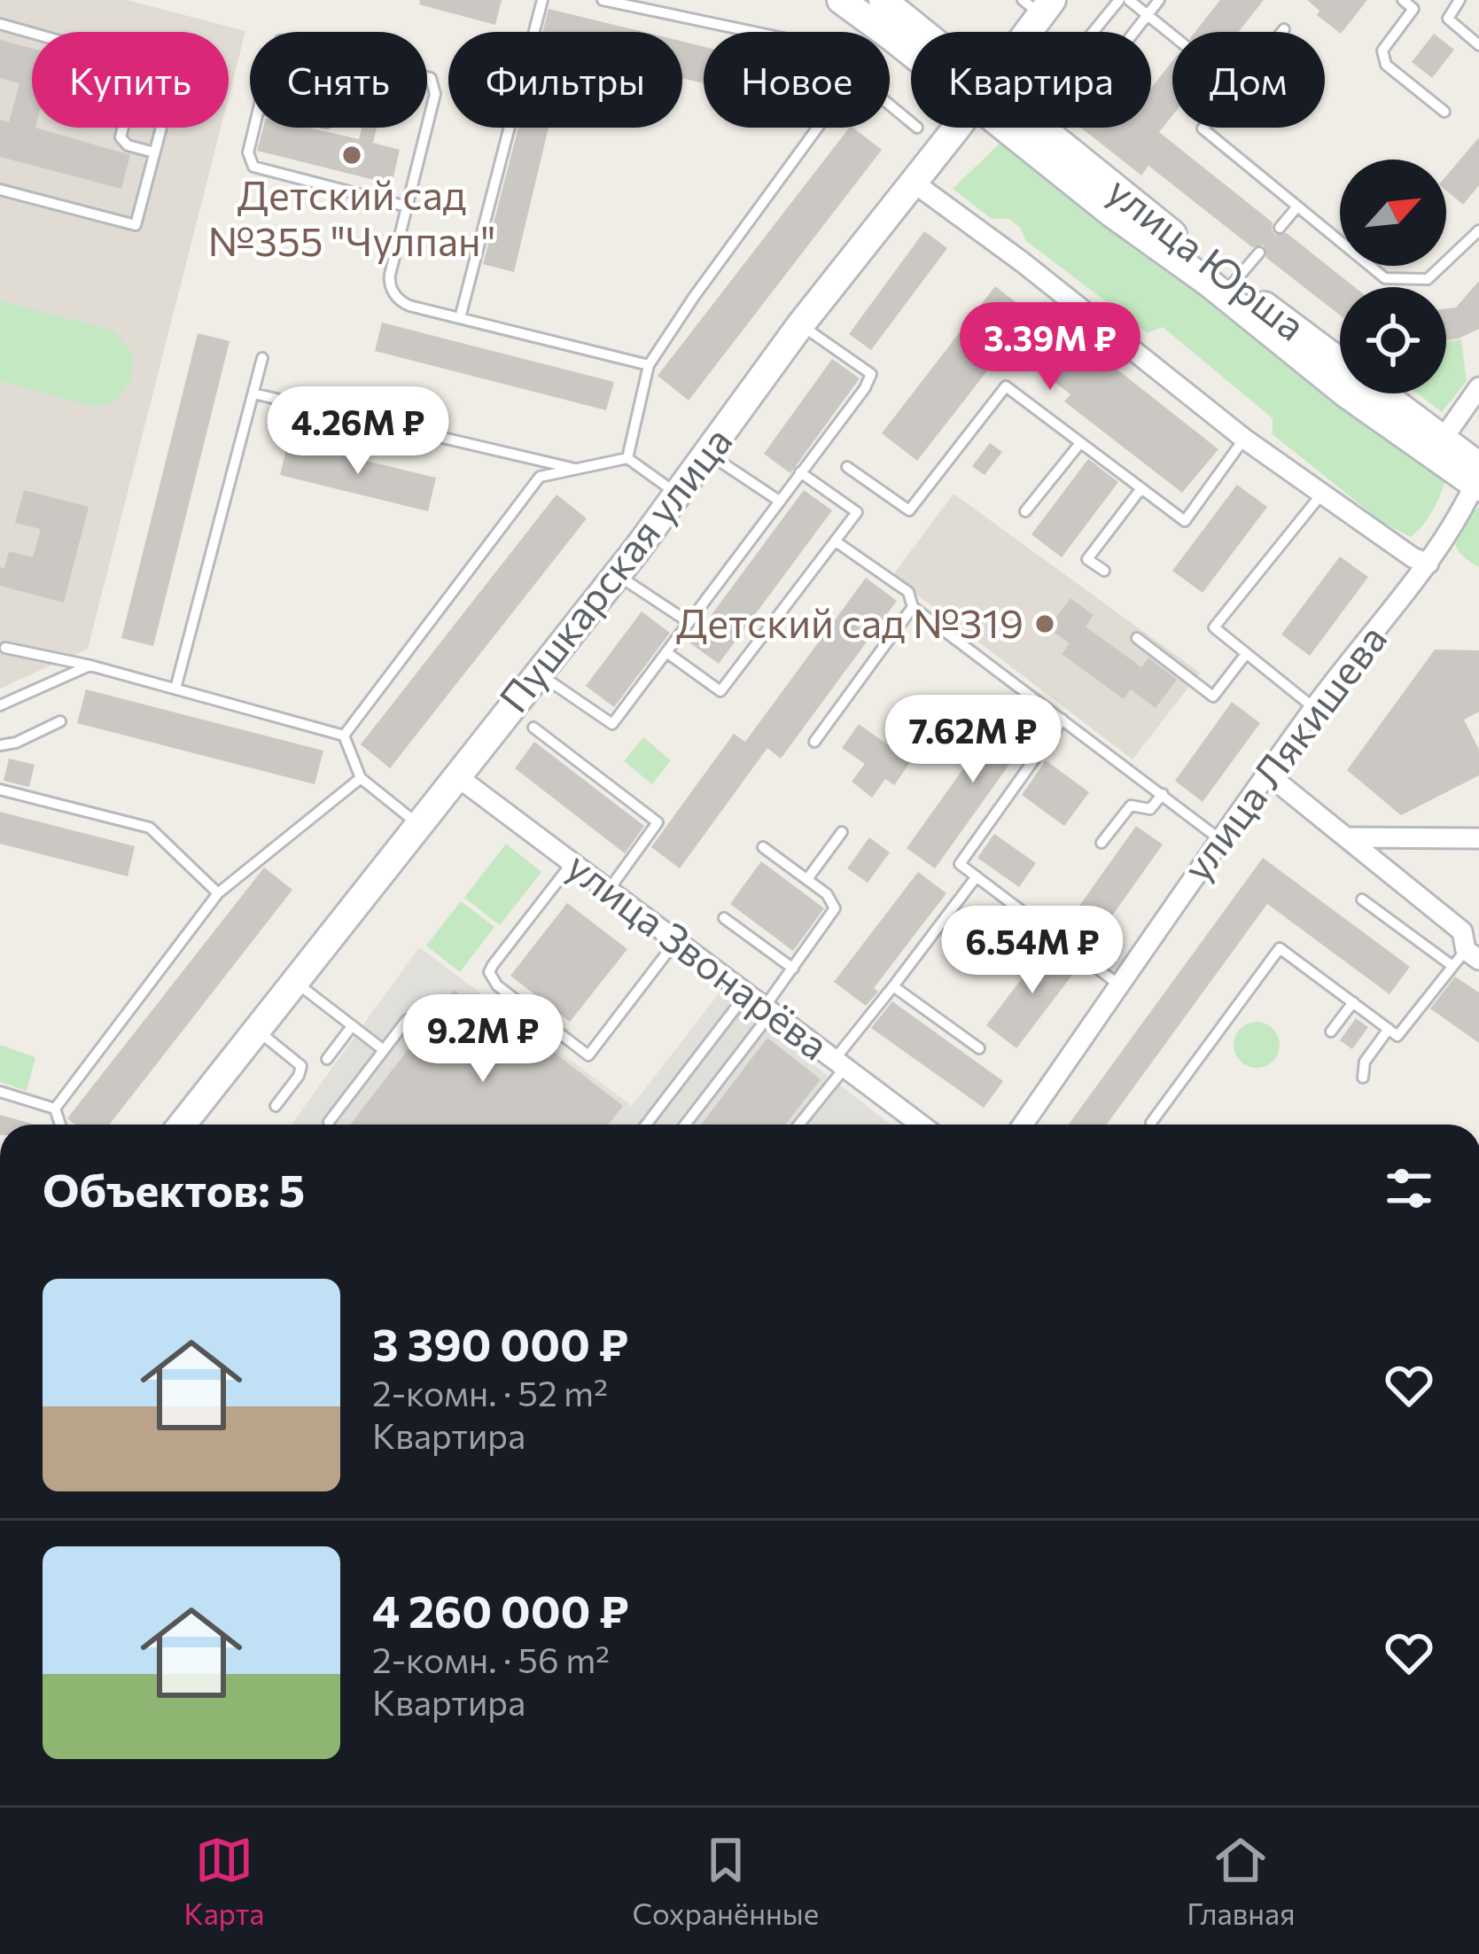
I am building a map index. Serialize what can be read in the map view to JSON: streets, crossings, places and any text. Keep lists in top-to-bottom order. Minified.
{"streets":{"main road":["улица Юрша","Пушкарская улица"],"street":["улица Лякишева","улица Звонарёва"]},"crossings":[["улица Юрша","улица Лякишева"],["Пушкарская улица","улица Звонарёва"]],"places":["Детский сад №355 \"Чулпан\"","Детский сад №319"],"north":"top right","page":{"chip":["Купить","Снять","Фильтры","Новое","Квартира","Дом"],"price":["3.39M ₽","4.26M ₽","7.62M ₽","6.54M ₽","9.2M ₽"],"heading":"Объектов: 5","list":[{"name":"3 390 000 ₽","note":"2-комн. · 52 m² · Квартира"},{"name":"4 260 000 ₽","note":"2-комн. · 56 m² · Квартира"}],"tabs":["Карта","Сохранённые","Главная"]}}
